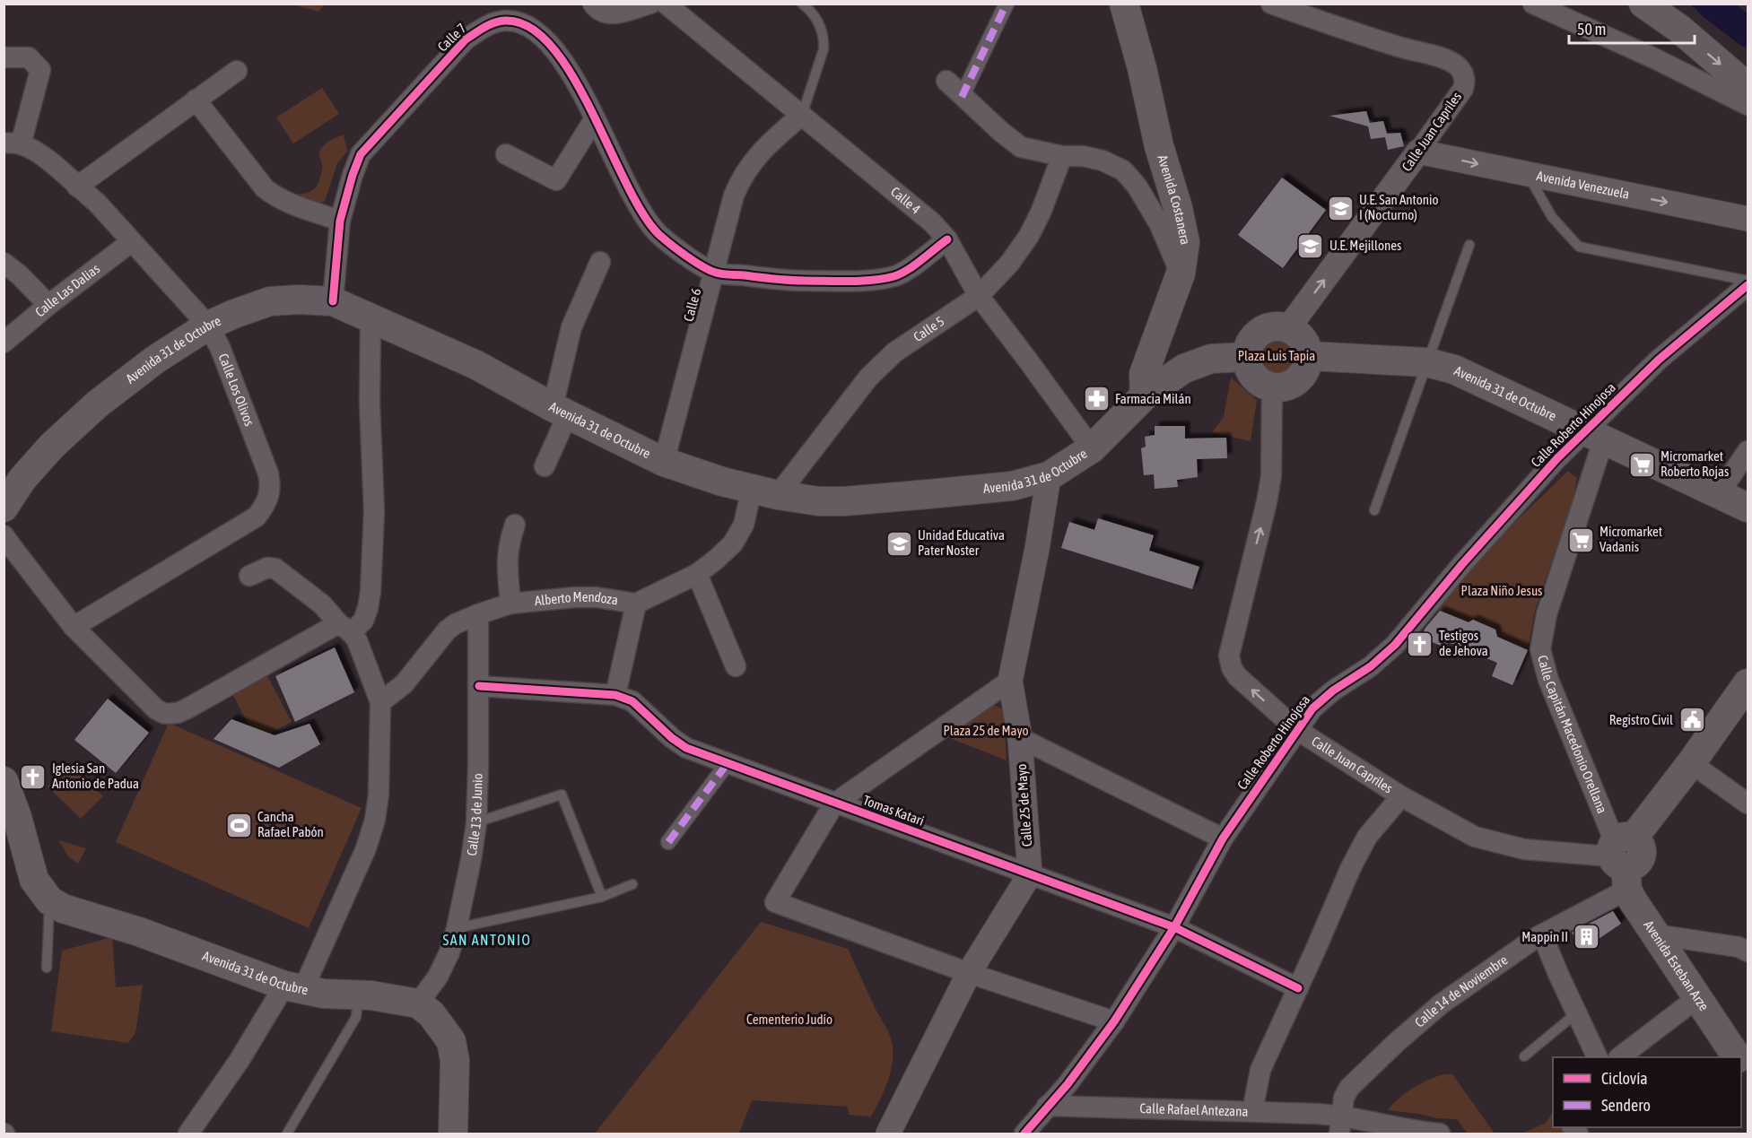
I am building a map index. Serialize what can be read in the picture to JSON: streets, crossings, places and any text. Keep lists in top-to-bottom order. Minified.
{"streets":{"main road":["Avenida Costanera","Avenida 31 de Octubre","Avenida Esteban Arze"],"street":["Calle 7","Calle Juan Capriles","Avenida Venezuela","Calle 4","Calle Las Dalias","Calle 6","Calle 5","Calle Los Olivos","Calle Roberto Hinojosa","Alberto Mendoza","Calle Capitán Macedonio Orellana","Calle 25 de Mayo","Tomas Katari","Calle 13 de Junio","Calle 14 de Noviembre","Calle Rafael Antezana"]},"crossings":[["Calle 7","Calle 6"],["Calle 7","Avenida 31 de Octubre"],["Calle Juan Capriles","Avenida Venezuela"],["Calle Juan Capriles","Avenida 31 de Octubre"],["Calle Juan Capriles","Calle Roberto Hinojosa"],["Calle Juan Capriles","Calle Capitán Macedonio Orellana"],["Calle Juan Capriles","Avenida Esteban Arze"],["Calle Juan Capriles","Calle 14 de Noviembre"],["Calle 4","Calle 6"],["Calle 4","Calle 5"],["Calle 4","Avenida 31 de Octubre"],["Avenida Costanera","Avenida 31 de Octubre"],["Calle Las Dalias","Calle Los Olivos"],["Calle 6","Avenida 31 de Octubre"],["Calle 5","Avenida 31 de Octubre"],["Calle 5","Alberto Mendoza"],["Avenida 31 de Octubre","Calle Los Olivos"],["Avenida 31 de Octubre","Calle Roberto Hinojosa"],["Avenida 31 de Octubre","Alberto Mendoza"],["Avenida 31 de Octubre","Calle Capitán Macedonio Orellana"],["Avenida 31 de Octubre","Calle 25 de Mayo"],["Avenida 31 de Octubre","Calle 13 de Junio"],["Calle Roberto Hinojosa","Calle Capitán Macedonio Orellana"],["Calle Roberto Hinojosa","Tomas Katari"],["Calle Roberto Hinojosa","Calle Rafael Antezana"],["Alberto Mendoza","Calle 13 de Junio"],["Calle Capitán Macedonio Orellana","Avenida Esteban Arze"],["Calle Capitán Macedonio Orellana","Calle 14 de Noviembre"],["Calle 25 de Mayo","Tomas Katari"],["Tomas Katari","Calle 13 de Junio"],["Avenida Esteban Arze","Calle 14 de Noviembre"],["Calle 14 de Noviembre","Calle Rafael Antezana"]],"one_way":["Calle Juan Capriles"],"districts":["SAN ANTONIO"],"parks":["Plaza Luis Tapia","Plaza Niño Jesus","Plaza 25 de Mayo","Cementerio Judío"],"places":{"school or university":["U.E. San Antonio I (Nocturno)","U.E. Mejillones","Unidad Educativa Pater Noster"],"pharmacy":["Farmacia Milán"],"supermarket":["Micromarket Roberto Rojas","Micromarket Vadanis"],"church":["Testigos de Jehova","Iglesia San Antonio de Padua"],"public building":["Registro Civil"],"sports":["Cancha Rafael Pabón"],"building":["Mappin II"]},"legend":["Ciclovía","Sendero"],"scale_bar":"50 m"}
